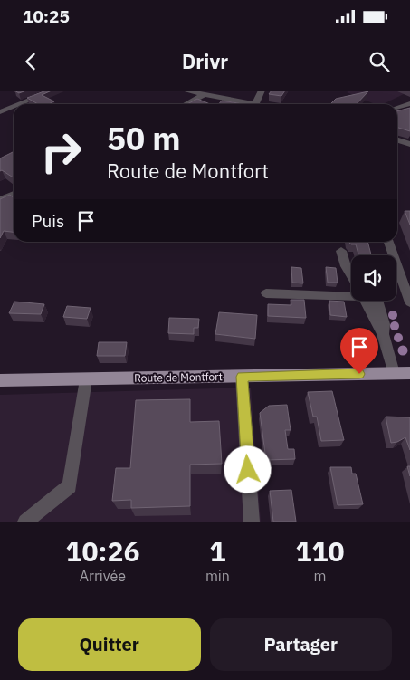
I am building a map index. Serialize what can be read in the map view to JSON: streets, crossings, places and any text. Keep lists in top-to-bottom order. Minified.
{"streets":{"main road":["Route de Montfort"]},"page":{"status":"10:25","header":"Drivr","turn":["50 m","Route de Montfort"],"then":"Puis","eta":["10:26","Arrivée","1","min","110","m"],"buttons":["Quitter","Partager"]}}
